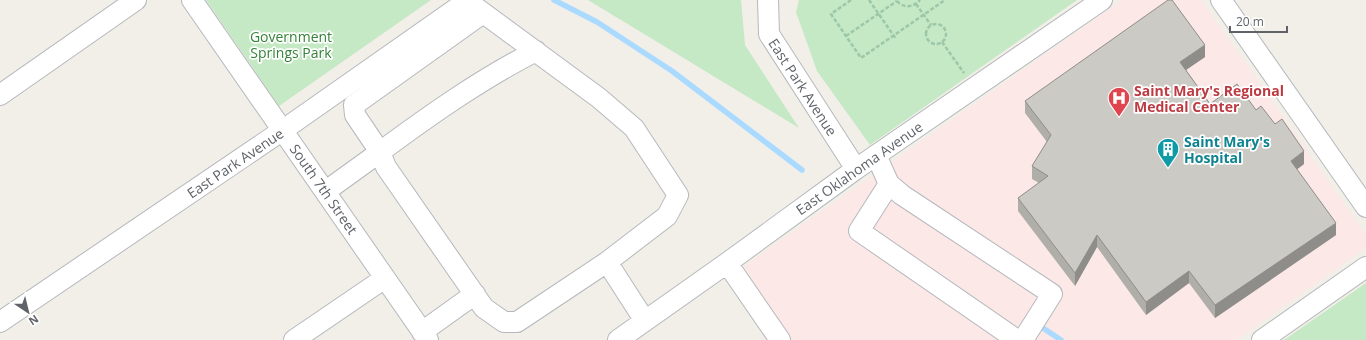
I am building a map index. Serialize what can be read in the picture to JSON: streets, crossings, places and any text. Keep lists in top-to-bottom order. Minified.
{"streets":{"street":["East Park Avenue","East Oklahoma Avenue","South 7th Street"]},"crossings":[["East Park Avenue","East Oklahoma Avenue"],["East Park Avenue","South 7th Street"]],"parks":["Government Springs Park"],"places":{"hospital":["Saint Mary's Regional Medical Center"],"building":["Saint Mary's Hospital"]},"scale_bar":"20 m","north":"bottom right"}
